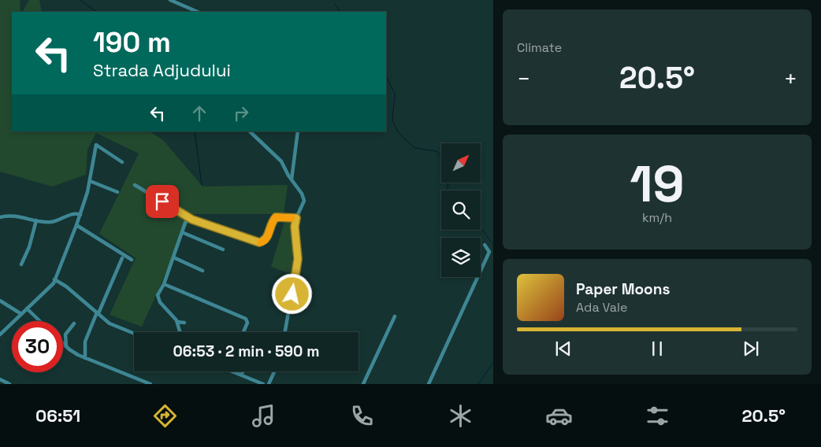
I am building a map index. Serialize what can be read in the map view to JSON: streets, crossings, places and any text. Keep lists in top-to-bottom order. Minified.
{"north":"top right","page":{"tile":["Climate",["19","km/h"]],"turn":["190 m","Strada Adjudului"],"heat":["−","20.5°","+"],"song":["Paper Moons","Ada Vale"],"limit":"30","trip":"06:53 · 2 min · 590 m","tabs":["06:51","20.5°"]}}
